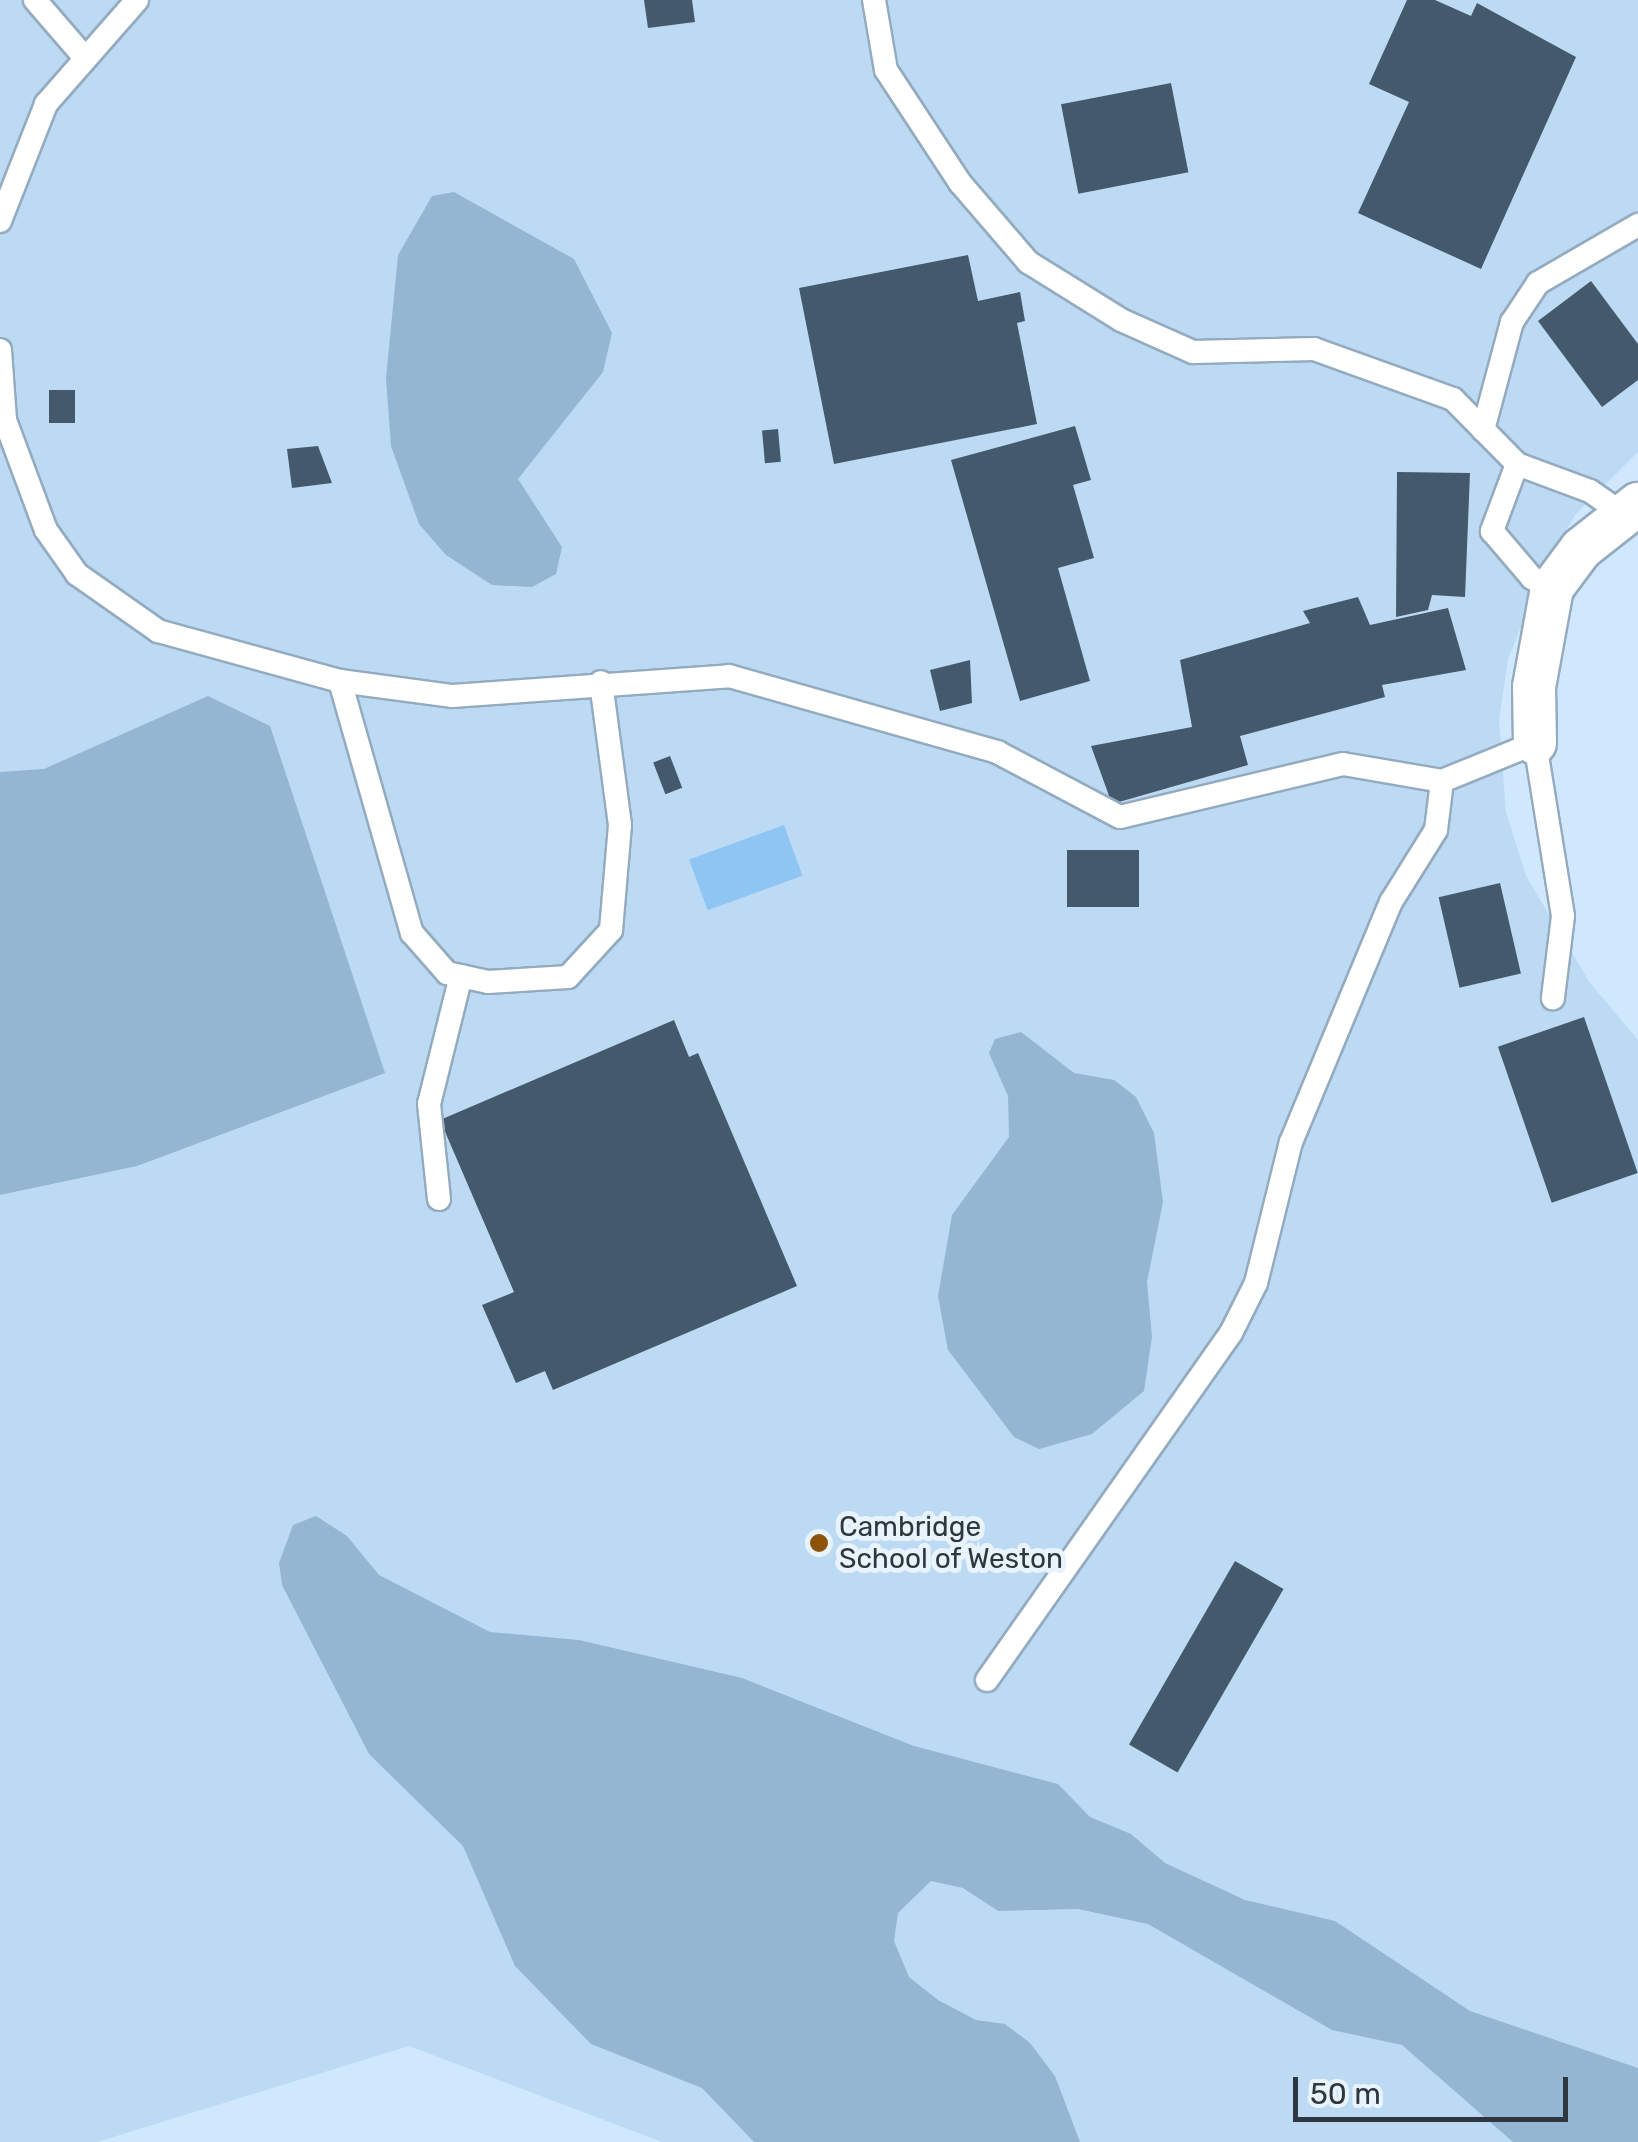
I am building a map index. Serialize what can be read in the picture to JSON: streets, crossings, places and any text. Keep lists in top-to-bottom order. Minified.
{"places":["Cambridge School of Weston"],"scale_bar":"50 m"}
